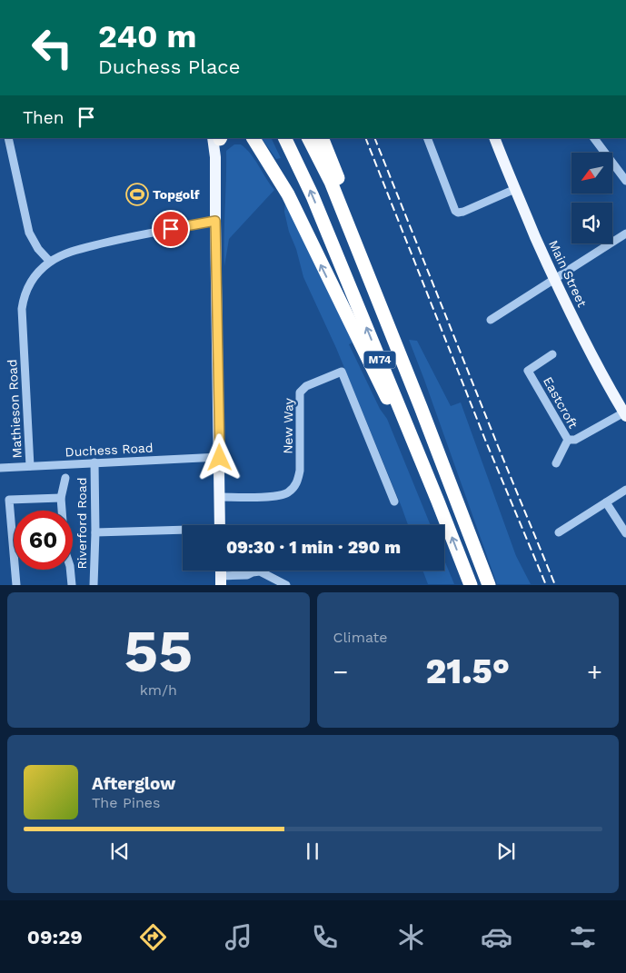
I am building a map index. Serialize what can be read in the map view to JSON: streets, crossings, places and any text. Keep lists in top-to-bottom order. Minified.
{"streets":{"highway":["M74"],"main road":["Main Street"],"street":["Eastcroft","Mathieson Road","New Way","Duchess Road","Riverford Road"]},"crossings":[["Main Street","Eastcroft"],["Mathieson Road","Duchess Road"],["Duchess Road","Riverford Road"]],"places":{"sports":["Topgolf"]},"north":"bottom left","page":{"turn":["240 m","Duchess Place"],"then":"Then","limit":"60","trip":"09:30 · 1 min · 290 m","tile":[["55","km/h"],"Climate"],"heat":["−","21.5°","+"],"song":["Afterglow","The Pines"],"tabs":"09:29"}}
